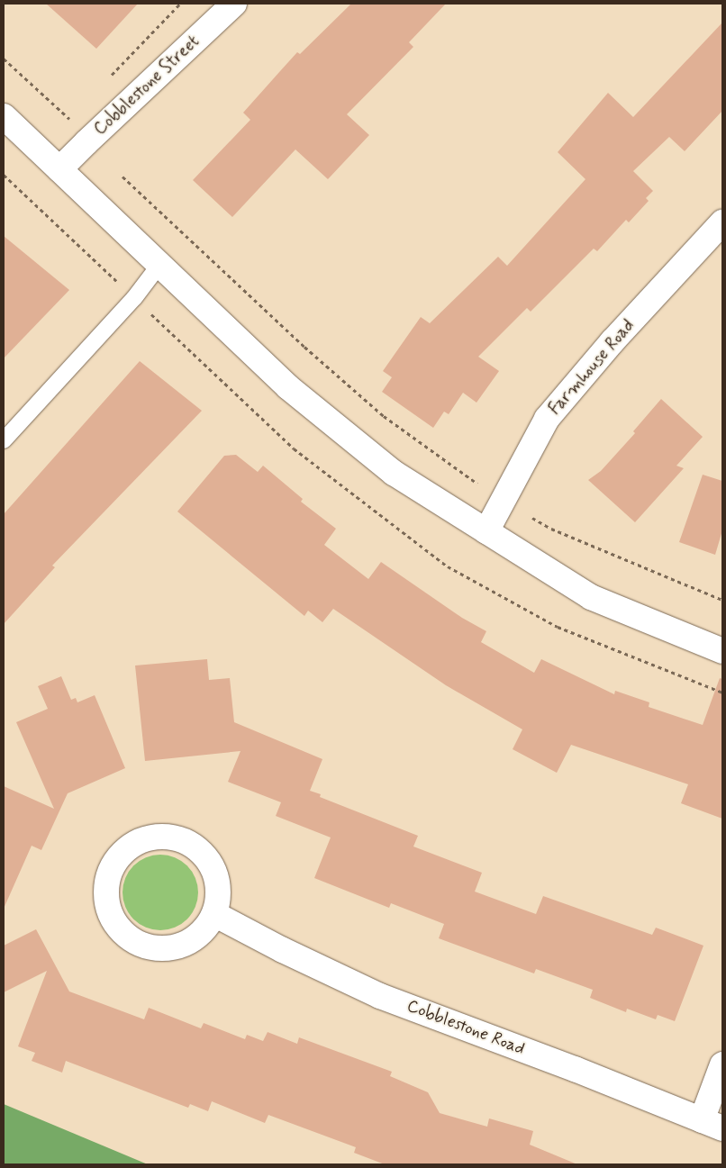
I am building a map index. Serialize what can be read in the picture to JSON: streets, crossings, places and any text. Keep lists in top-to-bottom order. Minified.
{"streets":{"street":["Cobblestone Street","Farmhouse Road","Cobblestone Road"]}}
